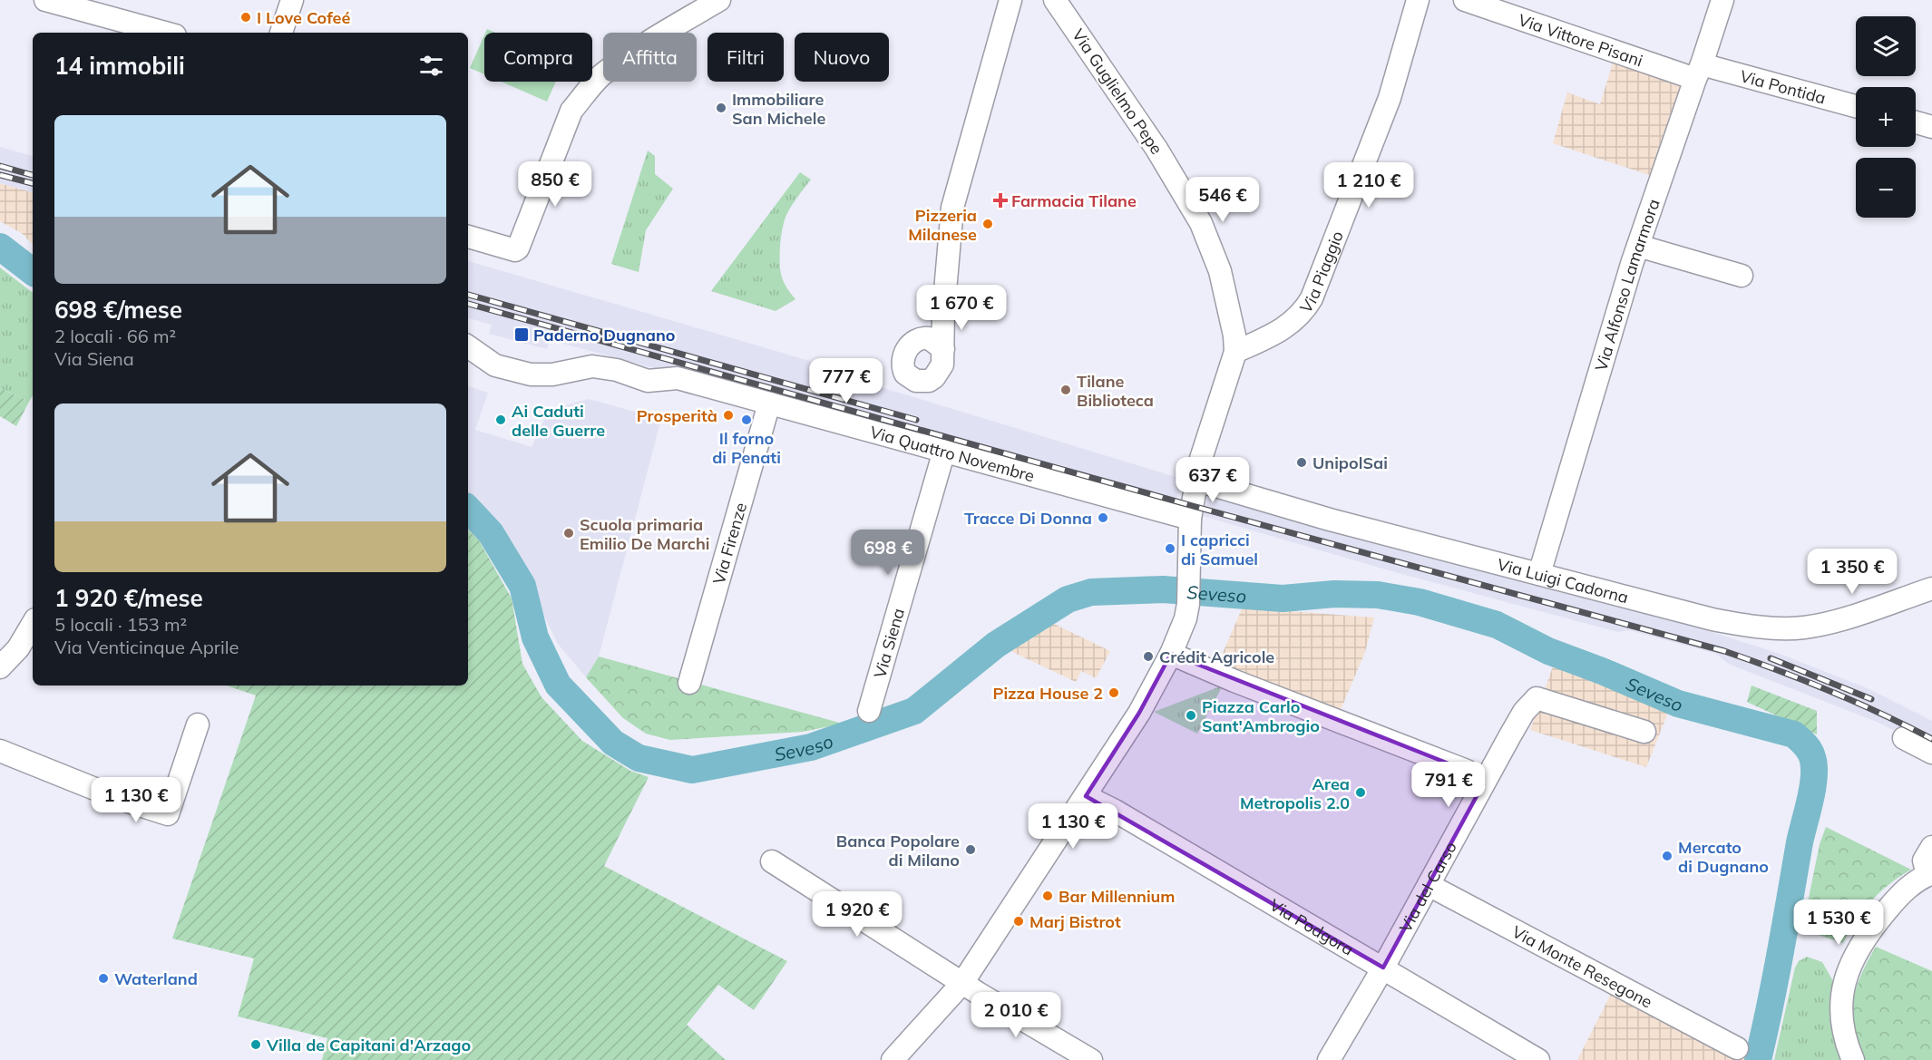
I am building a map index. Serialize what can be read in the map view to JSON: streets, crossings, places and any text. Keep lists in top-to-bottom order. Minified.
{"streets":{"street":["Via Vittore Pisani","Via Pontida","Via Guglielmo Pepe","Via Piaggio","Via Alfonso Lamarmora","Via Quattro Novembre","Via Firenze","Via Luigi Cadorna","Via Siena","Via del Carso","Via Podgora","Via Monte Resegone"]},"crossings":[["Via Vittore Pisani","Via Pontida"],["Via Vittore Pisani","Via Alfonso Lamarmora"],["Via Pontida","Via Alfonso Lamarmora"],["Via Guglielmo Pepe","Via Piaggio"],["Via Guglielmo Pepe","Via Quattro Novembre"],["Via Guglielmo Pepe","Via Luigi Cadorna"],["Via Guglielmo Pepe","Via Podgora"],["Via Alfonso Lamarmora","Via Luigi Cadorna"],["Via Quattro Novembre","Via Firenze"],["Via Quattro Novembre","Via Siena"],["Via del Carso","Via Podgora"],["Via del Carso","Via Monte Resegone"]],"water":["Seveso"],"places":{"other":["I Love Cofeé","Immobiliare San Michele","Pizzeria Milanese","Tilane Biblioteca","Prosperità","Ai Caduti delle Guerre","Il forno di Penati","UnipolSai","Tracce Di Donna","Scuola primaria Emilio De Marchi","I capricci di Samuel","Crédit Agricole","Pizza House 2","Piazza Carlo Sant'Ambrogio","Area Metropolis 2.0","Banca Popolare di Milano","Mercato di Dugnano","Bar Millennium","Marj Bistrot","Waterland","Villa de Capitani d'Arzago"],"health":["Farmacia Tilane"],"transit":["Paderno Dugnano"]},"page":{"map_buttons":["+","−"],"chip":["Compra","Affitta","Filtri","Nuovo"],"heading":"14 immobili","list":[{"name":"698 €/mese","note":"2 locali · 66 m² · Via Siena"},{"name":"1 920 €/mese","note":"5 locali · 153 m² · Via Venticinque Aprile"}],"price":["850 €","1 210 €","546 €","1 670 €","777 €","637 €","698 €","1 350 €","791 €","1 130 €","1 130 €","1 920 €","1 530 €","2 010 €"]}}
